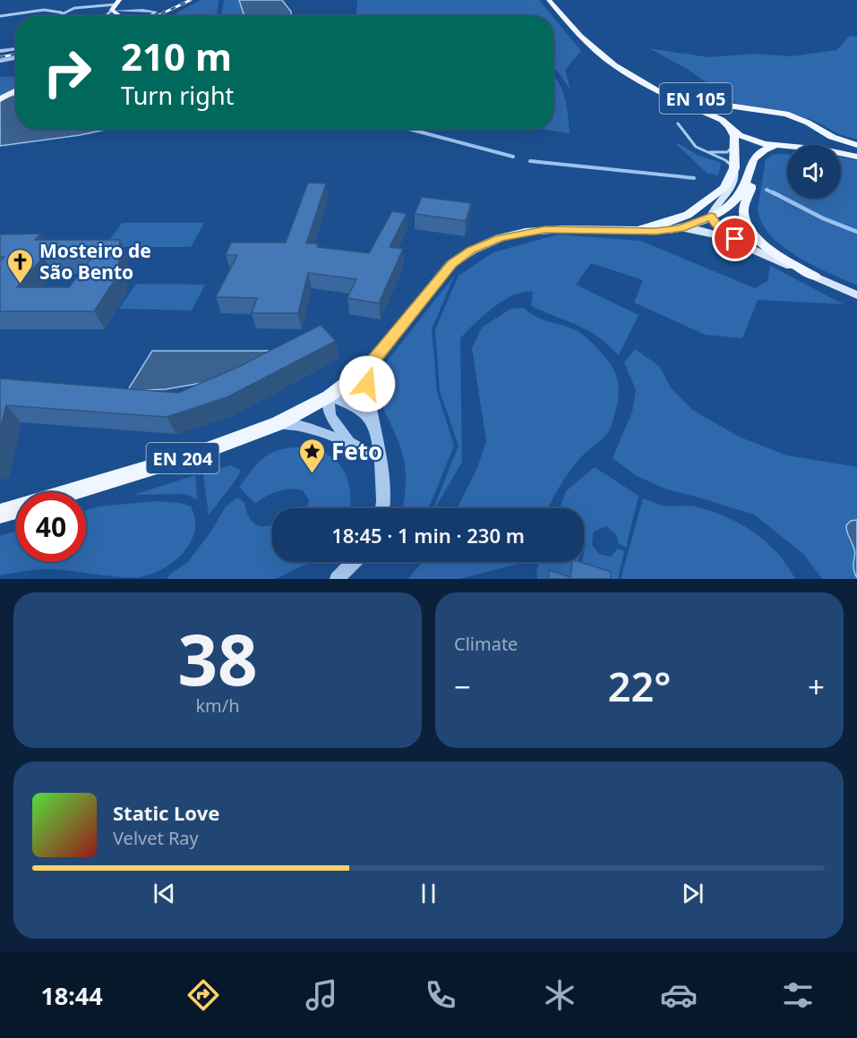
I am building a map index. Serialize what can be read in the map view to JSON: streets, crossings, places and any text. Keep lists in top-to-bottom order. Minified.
{"streets":{"main road":["EN 105","EN 204"]},"crossings":[["EN 105","EN 204"]],"places":{"church":["Mosteiro de São Bento"],"place":["Feto"]},"page":{"turn":["210 m","Turn right"],"limit":"40","trip":"18:45 · 1 min · 230 m","tile":[["38","km/h"],"Climate"],"heat":["−","22°","+"],"song":["Static Love","Velvet Ray"],"tabs":"18:44"}}
